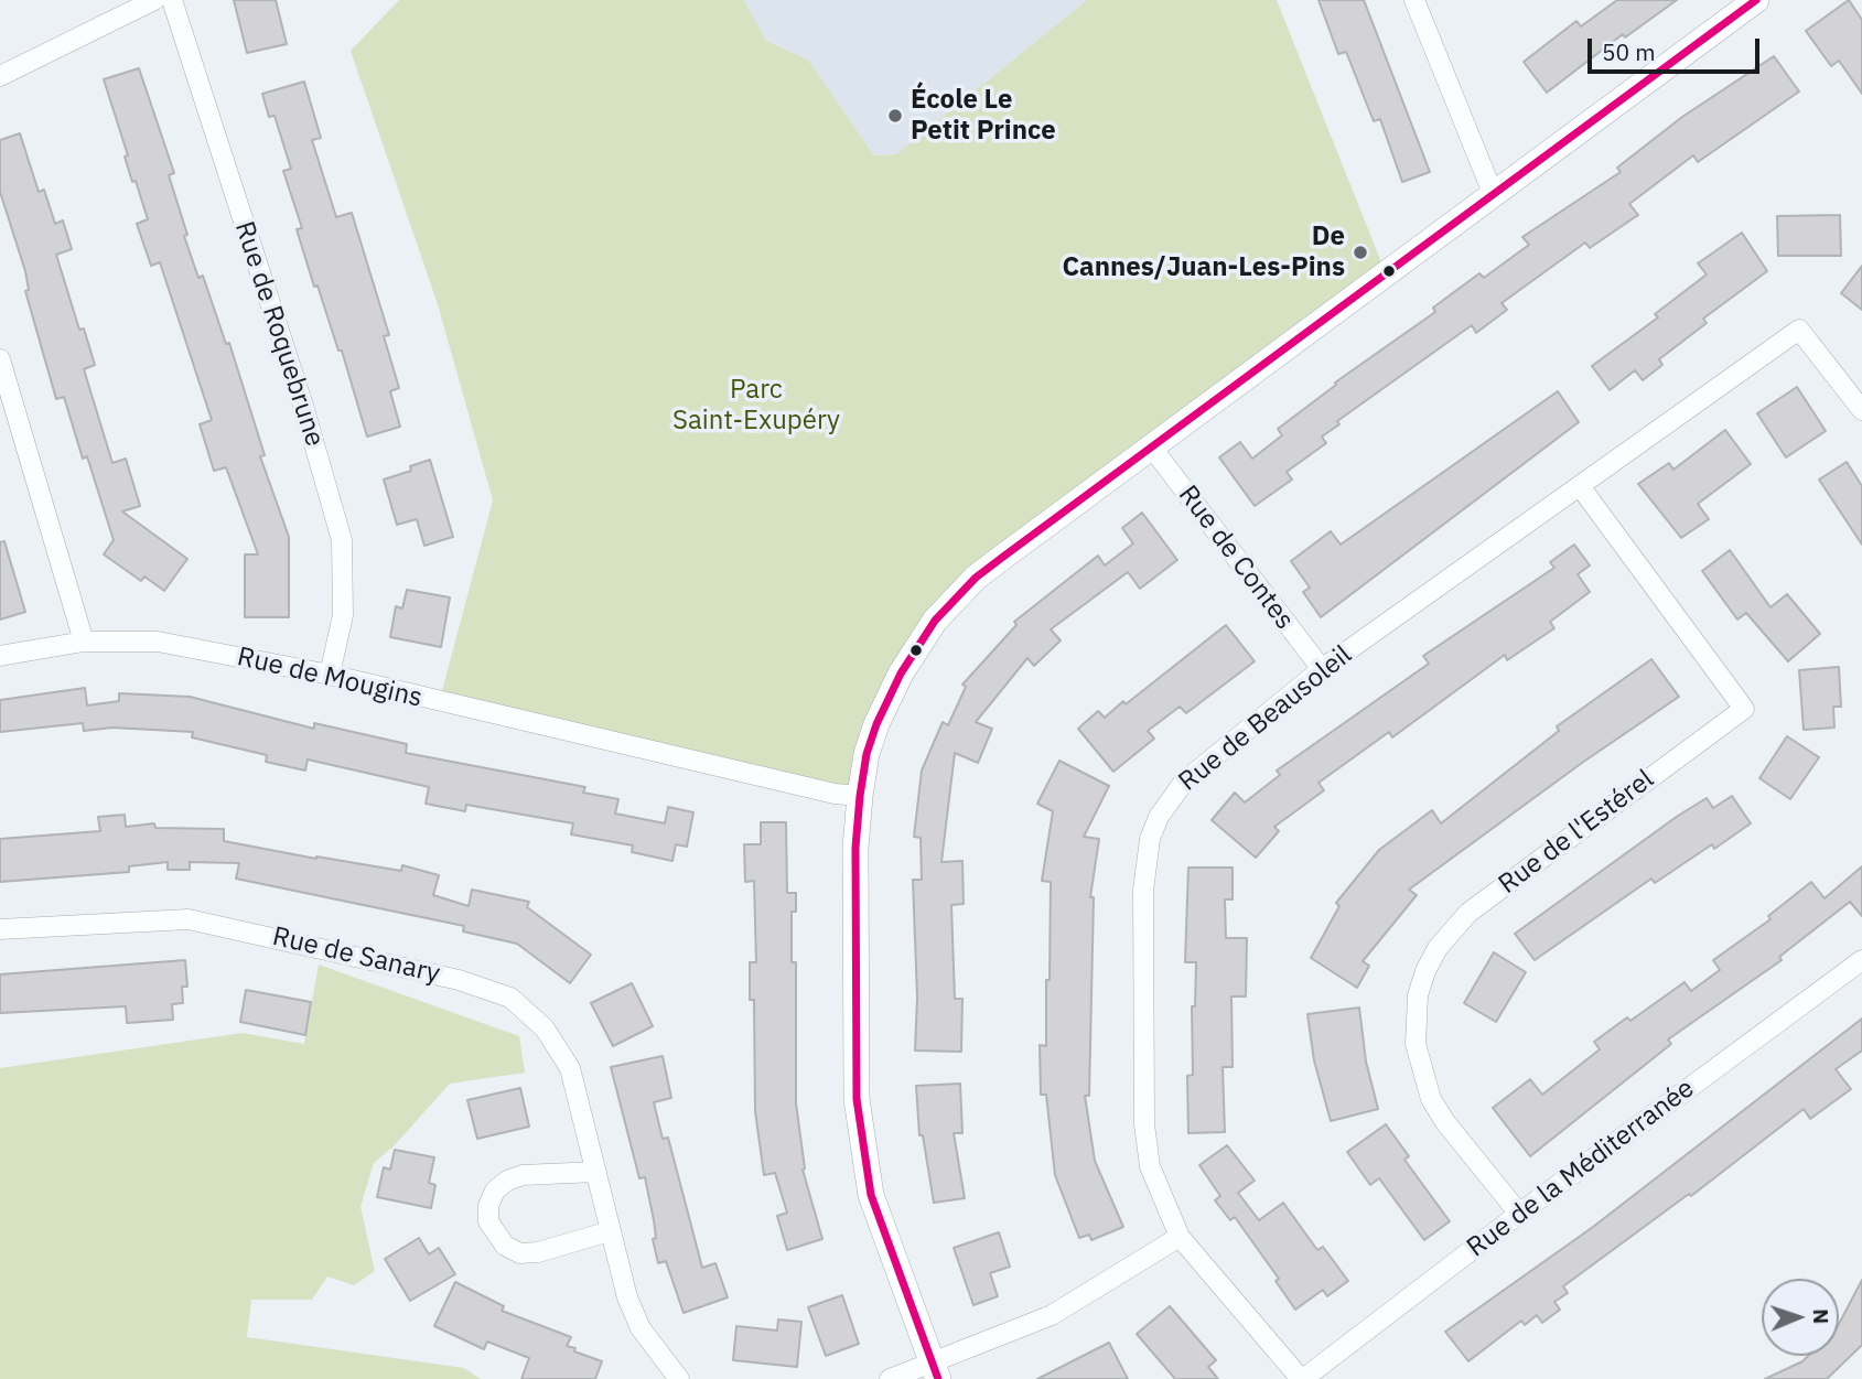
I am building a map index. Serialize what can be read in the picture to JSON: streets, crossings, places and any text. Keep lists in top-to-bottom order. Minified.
{"streets":{"street":["Rue de Roquebrune","Rue de Contes","Rue de Mougins","Rue de Beausoleil","Rue de l'Estérel","Rue de Sanary","Rue de la Méditerranée"]},"crossings":[["Rue de Roquebrune","Rue de Mougins"],["Rue de Contes","Rue de Beausoleil"],["Rue de Beausoleil","Rue de l'Estérel"],["Rue de Beausoleil","Rue de la Méditerranée"],["Rue de l'Estérel","Rue de la Méditerranée"]],"parks":["Parc Saint-Exupéry"],"places":["École Le Petit Prince","De Cannes/Juan-Les-Pins"],"scale_bar":"50 m","north":"right"}
